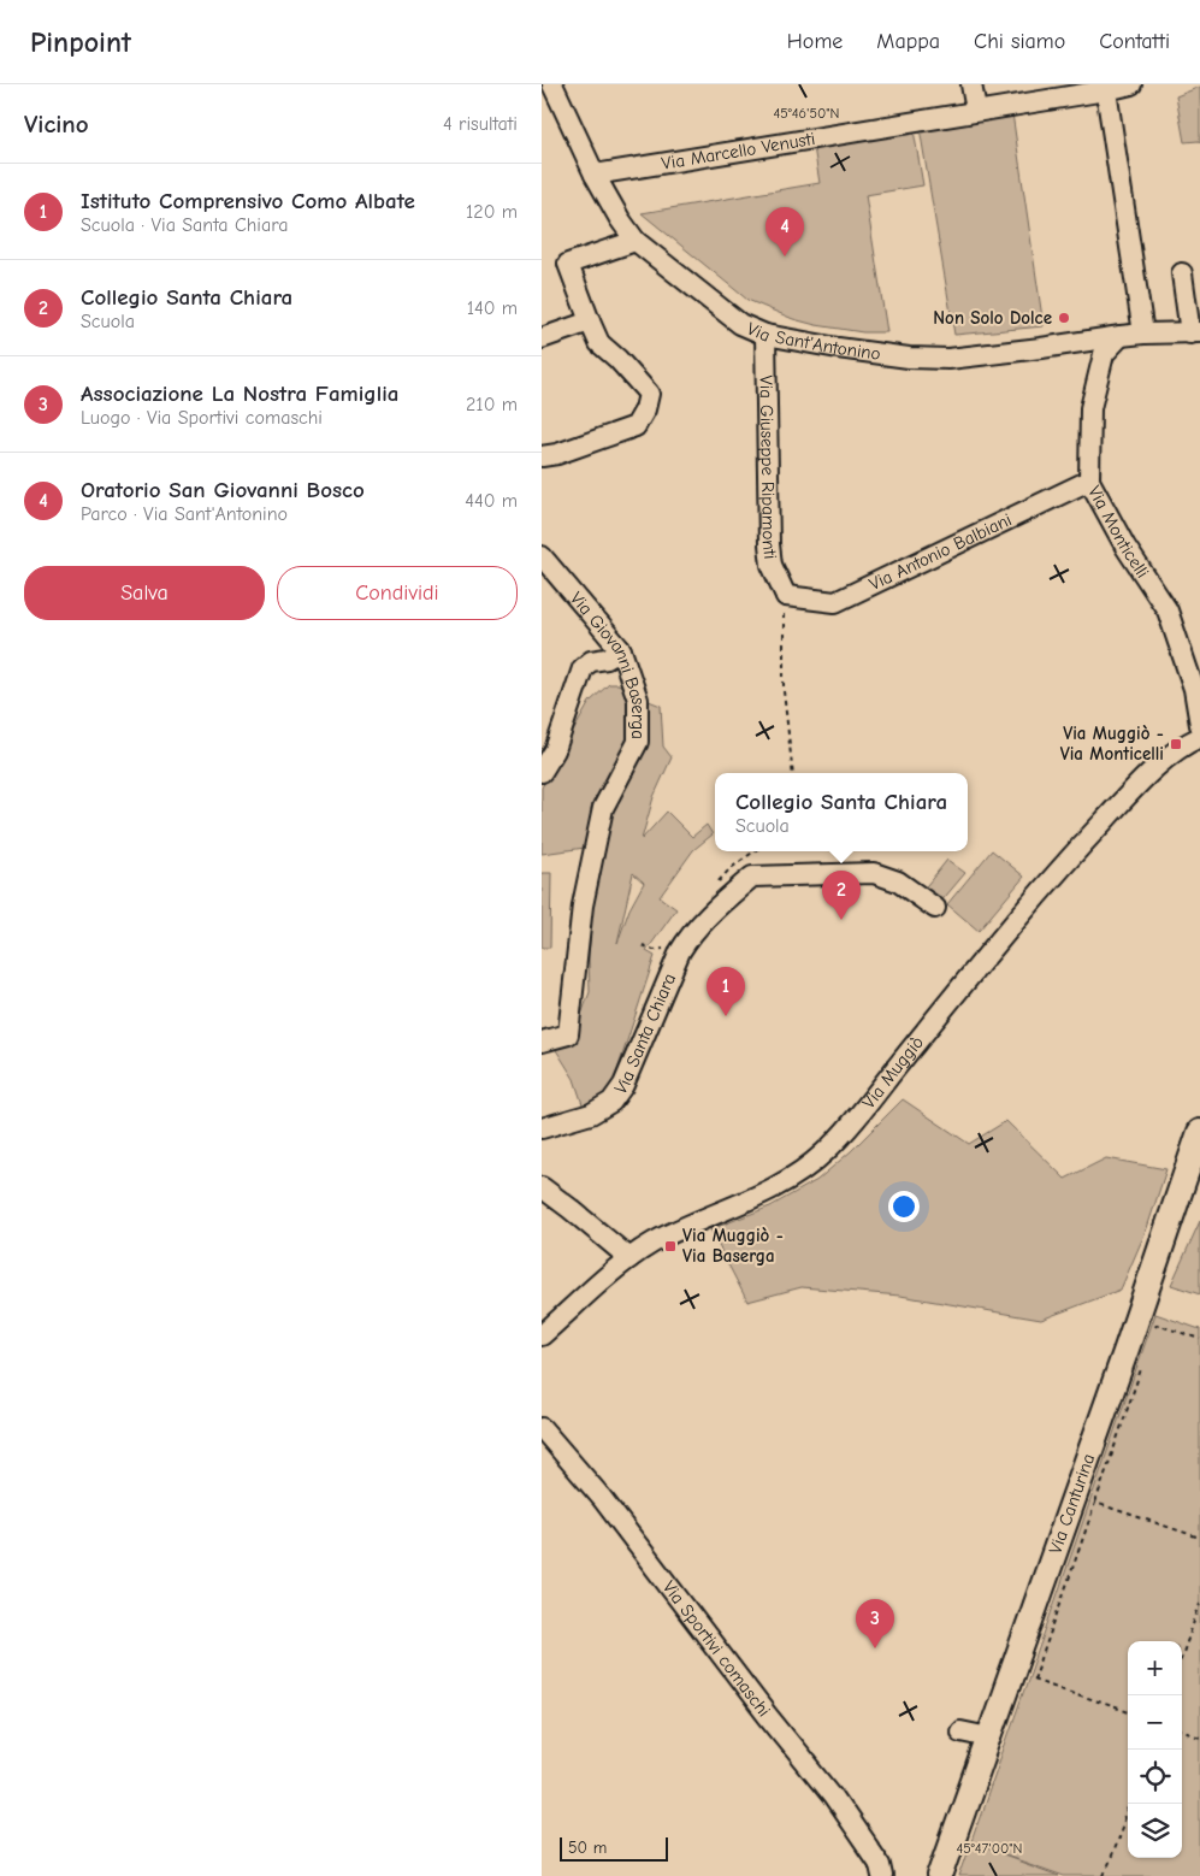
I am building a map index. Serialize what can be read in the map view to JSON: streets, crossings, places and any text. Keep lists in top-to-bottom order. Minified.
{"streets":{"main road":["Via Canturina"],"street":["Via Marcello Venusti","Via Sant'Antonino","Via Giuseppe Ripamonti","Via Monticelli","Via Antonio Balbiani","Via Giovanni Baserga","Via Santa Chiara","Via Muggiò","Via Sportivi comaschi"]},"crossings":[["Via Marcello Venusti","Via Sant'Antonino"],["Via Sant'Antonino","Via Giuseppe Ripamonti"],["Via Sant'Antonino","Via Monticelli"],["Via Giuseppe Ripamonti","Via Antonio Balbiani"],["Via Monticelli","Via Antonio Balbiani"],["Via Monticelli","Via Muggiò"]],"places":{"other":["Non Solo Dolce"],"transit":["Via Muggiò - Via Monticelli","Via Muggiò - Via Baserga"]},"scale_bar":"50 m","page":{"header":"Pinpoint","nav":["Home","Mappa","Chi siamo","Contatti"],"heading":["Vicino","4 risultati"],"list":[{"mark":"1","name":"Istituto Comprensivo Como Albate","note":"Scuola · Via Santa Chiara","value":"120 m"},{"mark":"2","name":"Collegio Santa Chiara","note":"Scuola","value":"140 m"},{"mark":"3","name":"Associazione La Nostra Famiglia","note":"Luogo · Via Sportivi comaschi","value":"210 m"},{"mark":"4","name":"Oratorio San Giovanni Bosco","note":"Parco · Via Sant'Antonino","value":"440 m"}],"pins":["4","2","1","3"],"buttons":["Salva","Condividi"],"popup":["Collegio Santa Chiara","Scuola"],"map_buttons":["+","−"],"scale":"50 m"},"coordinates":["45°46'50\"N","45°47'00\"N"]}
